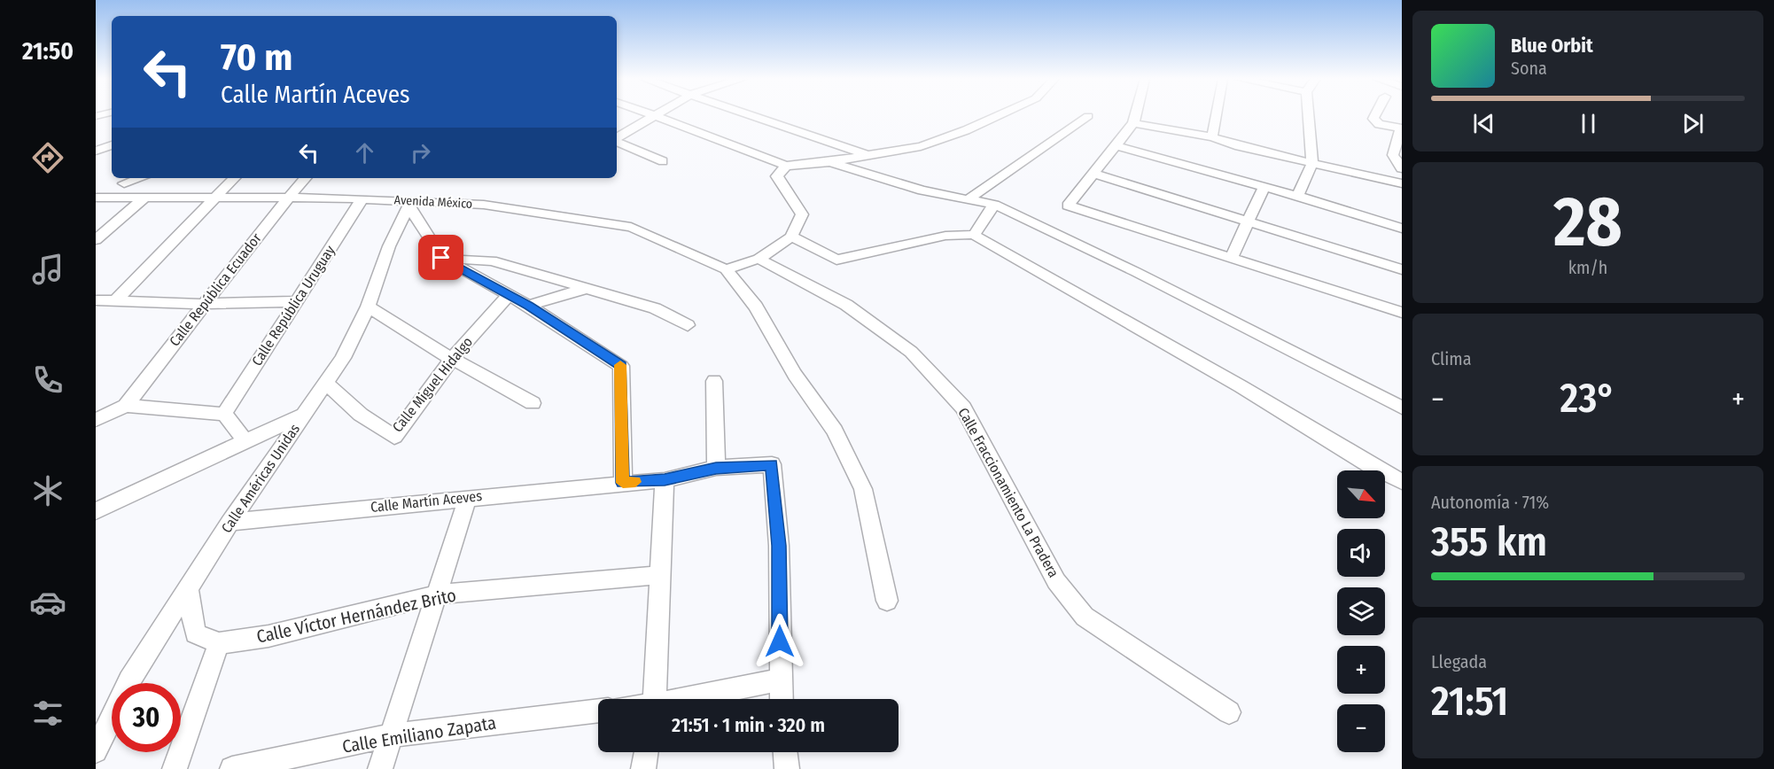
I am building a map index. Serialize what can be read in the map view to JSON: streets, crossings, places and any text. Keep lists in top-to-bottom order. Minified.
{"streets":{"street":["Avenida México","Calle República Ecuador","Calle República Uruguay","Calle Miguel Hidalgo","Calle Américas Unidas","Calle Fraccionamiento La Pradera","Calle Martín Aceves","Calle Víctor Hernández Brito","Calle Emiliano Zapata"]},"crossings":[["Avenida México","Calle República Ecuador"],["Avenida México","Calle República Uruguay"],["Avenida México","Calle Américas Unidas"],["Calle Miguel Hidalgo","Calle Américas Unidas"],["Calle Américas Unidas","Calle Martín Aceves"]],"north":"bottom right","page":{"tabs":"21:50","turn":["70 m","Calle Martín Aceves"],"song":["Blue Orbit","Sona"],"tile":[["28","km/h"],"Clima",["Autonomía · 71%","355 km"],["Llegada","21:51"]],"heat":["−","23°","+"],"map_buttons":["+","−"],"limit":"30","trip":"21:51 · 1 min · 320 m"}}
